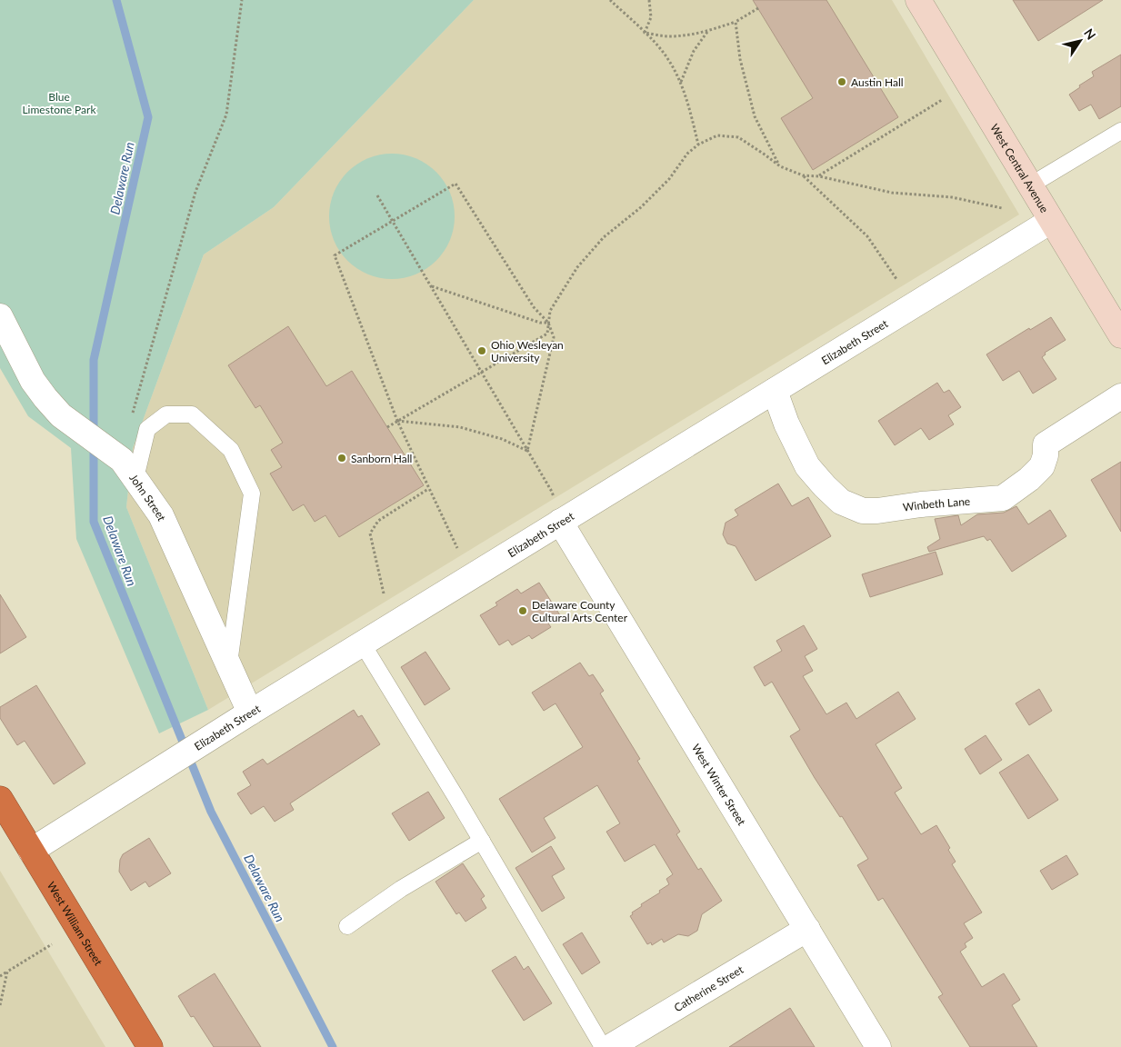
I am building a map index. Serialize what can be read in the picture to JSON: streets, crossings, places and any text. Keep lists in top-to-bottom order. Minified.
{"streets":{"highway":["West William Street"],"main road":["West Central Avenue"],"street":["Elizabeth Street","John Street","Winbeth Lane","West Winter Street","Catherine Street"]},"crossings":[["West Central Avenue","Elizabeth Street"],["Elizabeth Street","John Street"],["Elizabeth Street","Winbeth Lane"],["Elizabeth Street","West Winter Street"],["Elizabeth Street","West William Street"],["West Winter Street","Catherine Street"]],"water":["Delaware Run"],"parks":["Blue Limestone Park"],"places":["Austin Hall","Ohio Wesleyan University","Sanborn Hall","Delaware County Cultural Arts Center"],"north":"top right"}
